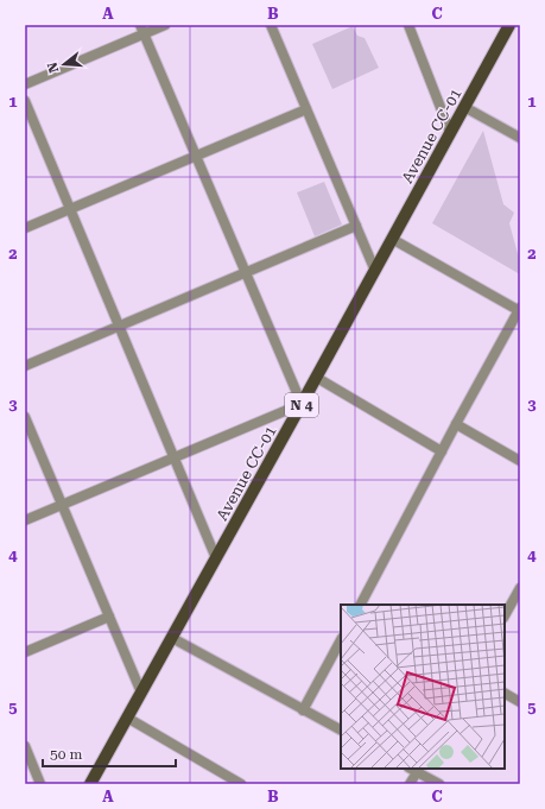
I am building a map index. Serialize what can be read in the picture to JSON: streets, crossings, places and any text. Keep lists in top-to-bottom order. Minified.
{"streets":{"main road":["Avenue CC-01","N 4"]},"scale_bar":"50 m","north":"left","grid":{"columns":["A","B","C"],"rows":["1","2","3","4","5"]}}
